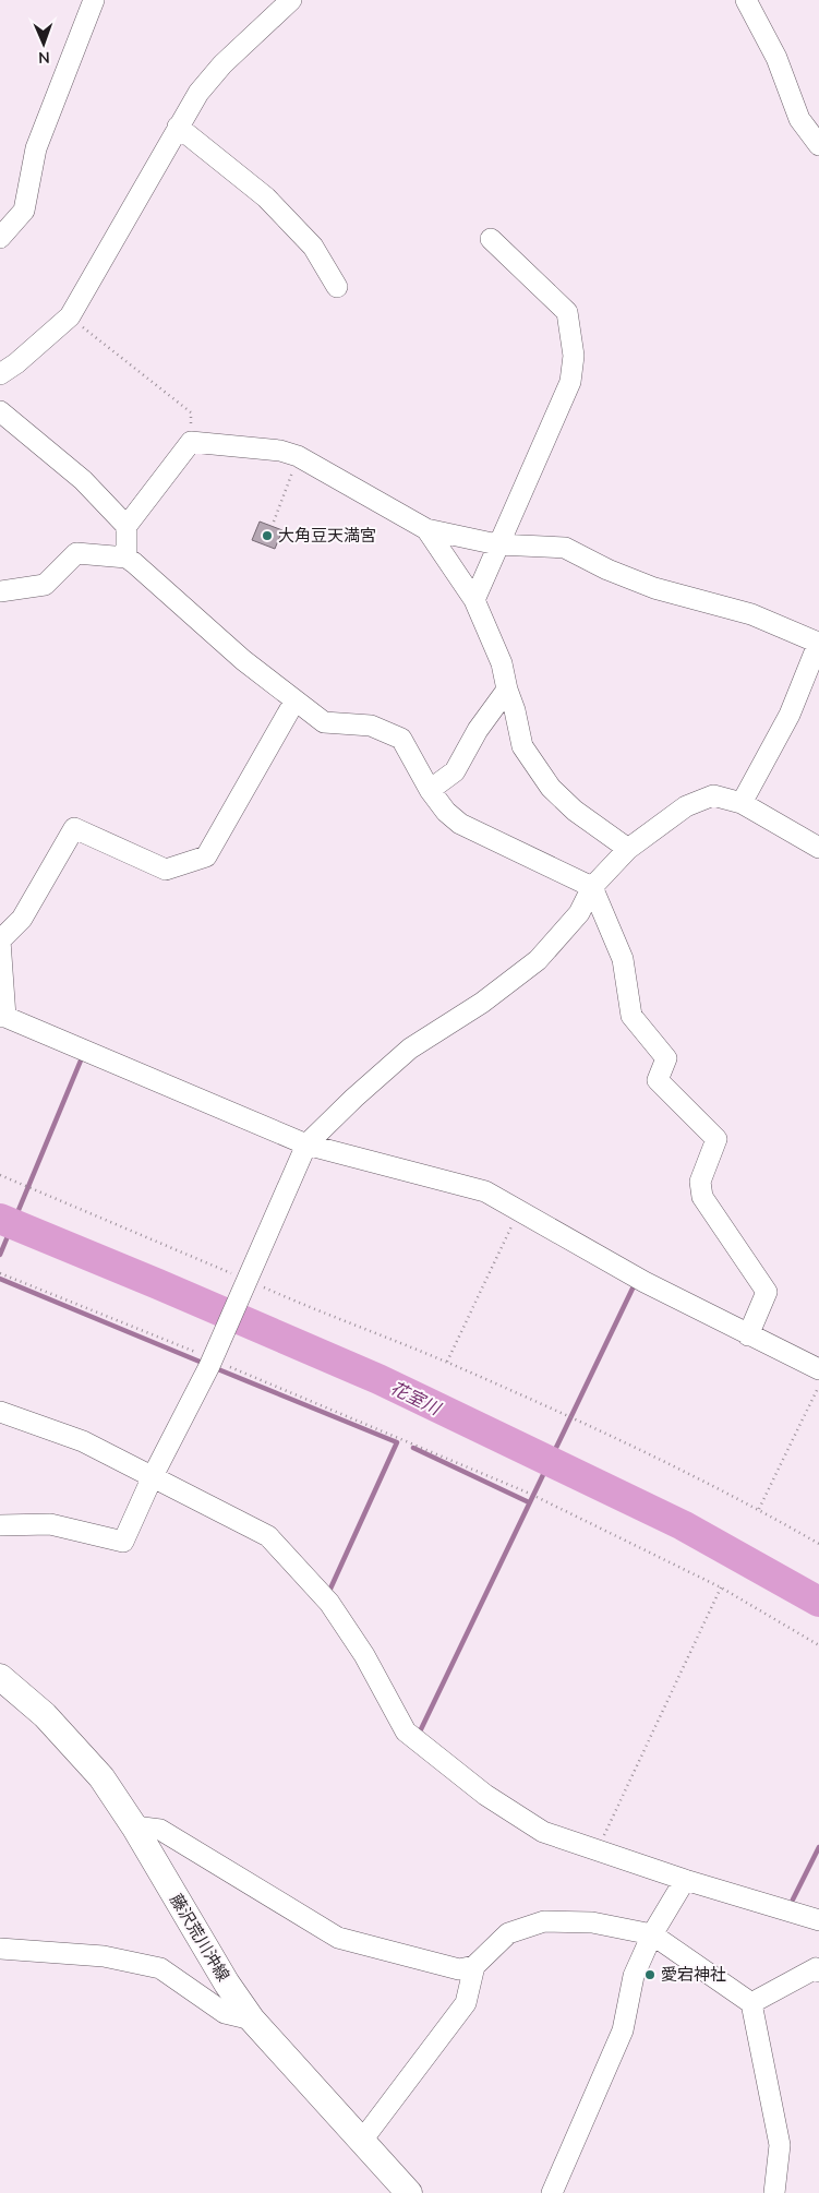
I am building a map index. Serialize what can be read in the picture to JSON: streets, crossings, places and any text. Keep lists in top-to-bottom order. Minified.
{"streets":{"main road":["藤沢荒川沖線"]},"water":["花室川"],"places":["大角豆天満宮","愛宕神社"],"north":"bottom"}
